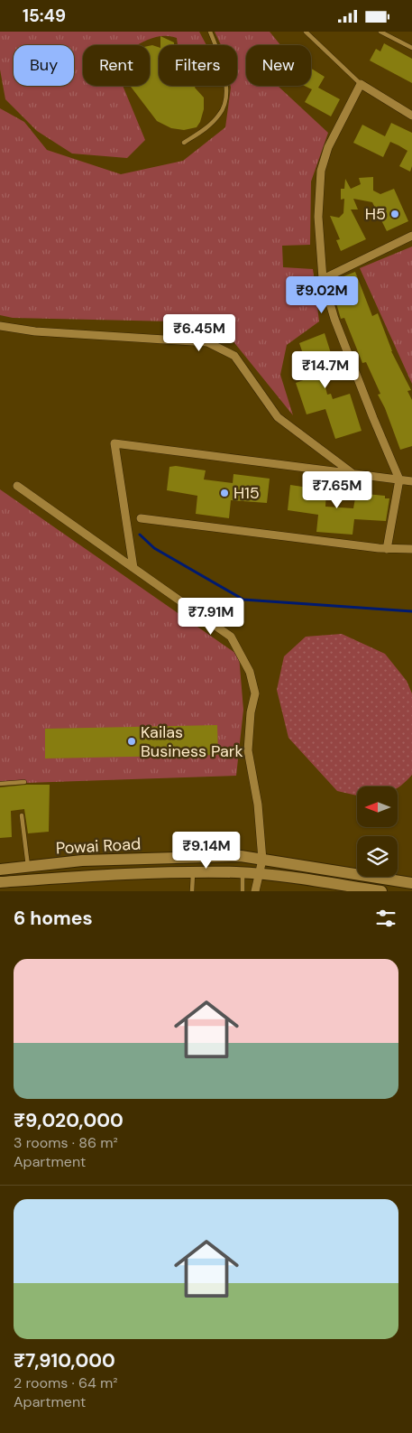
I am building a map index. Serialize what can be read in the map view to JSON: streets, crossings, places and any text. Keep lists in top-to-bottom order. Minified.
{"streets":{"main road":["Powai Road"]},"places":["H5","H15","Kailas Business Park"],"north":"left","page":{"status":"15:49","chip":["Buy","Rent","Filters","New"],"price":["₹9.02M","₹6.45M","₹14.7M","₹7.65M","₹7.91M","₹9.14M"],"heading":"6 homes","list":[{"name":"₹9,020,000","note":"3 rooms · 86 m² · Apartment"},{"name":"₹7,910,000","note":"2 rooms · 64 m² · Apartment"}]}}
